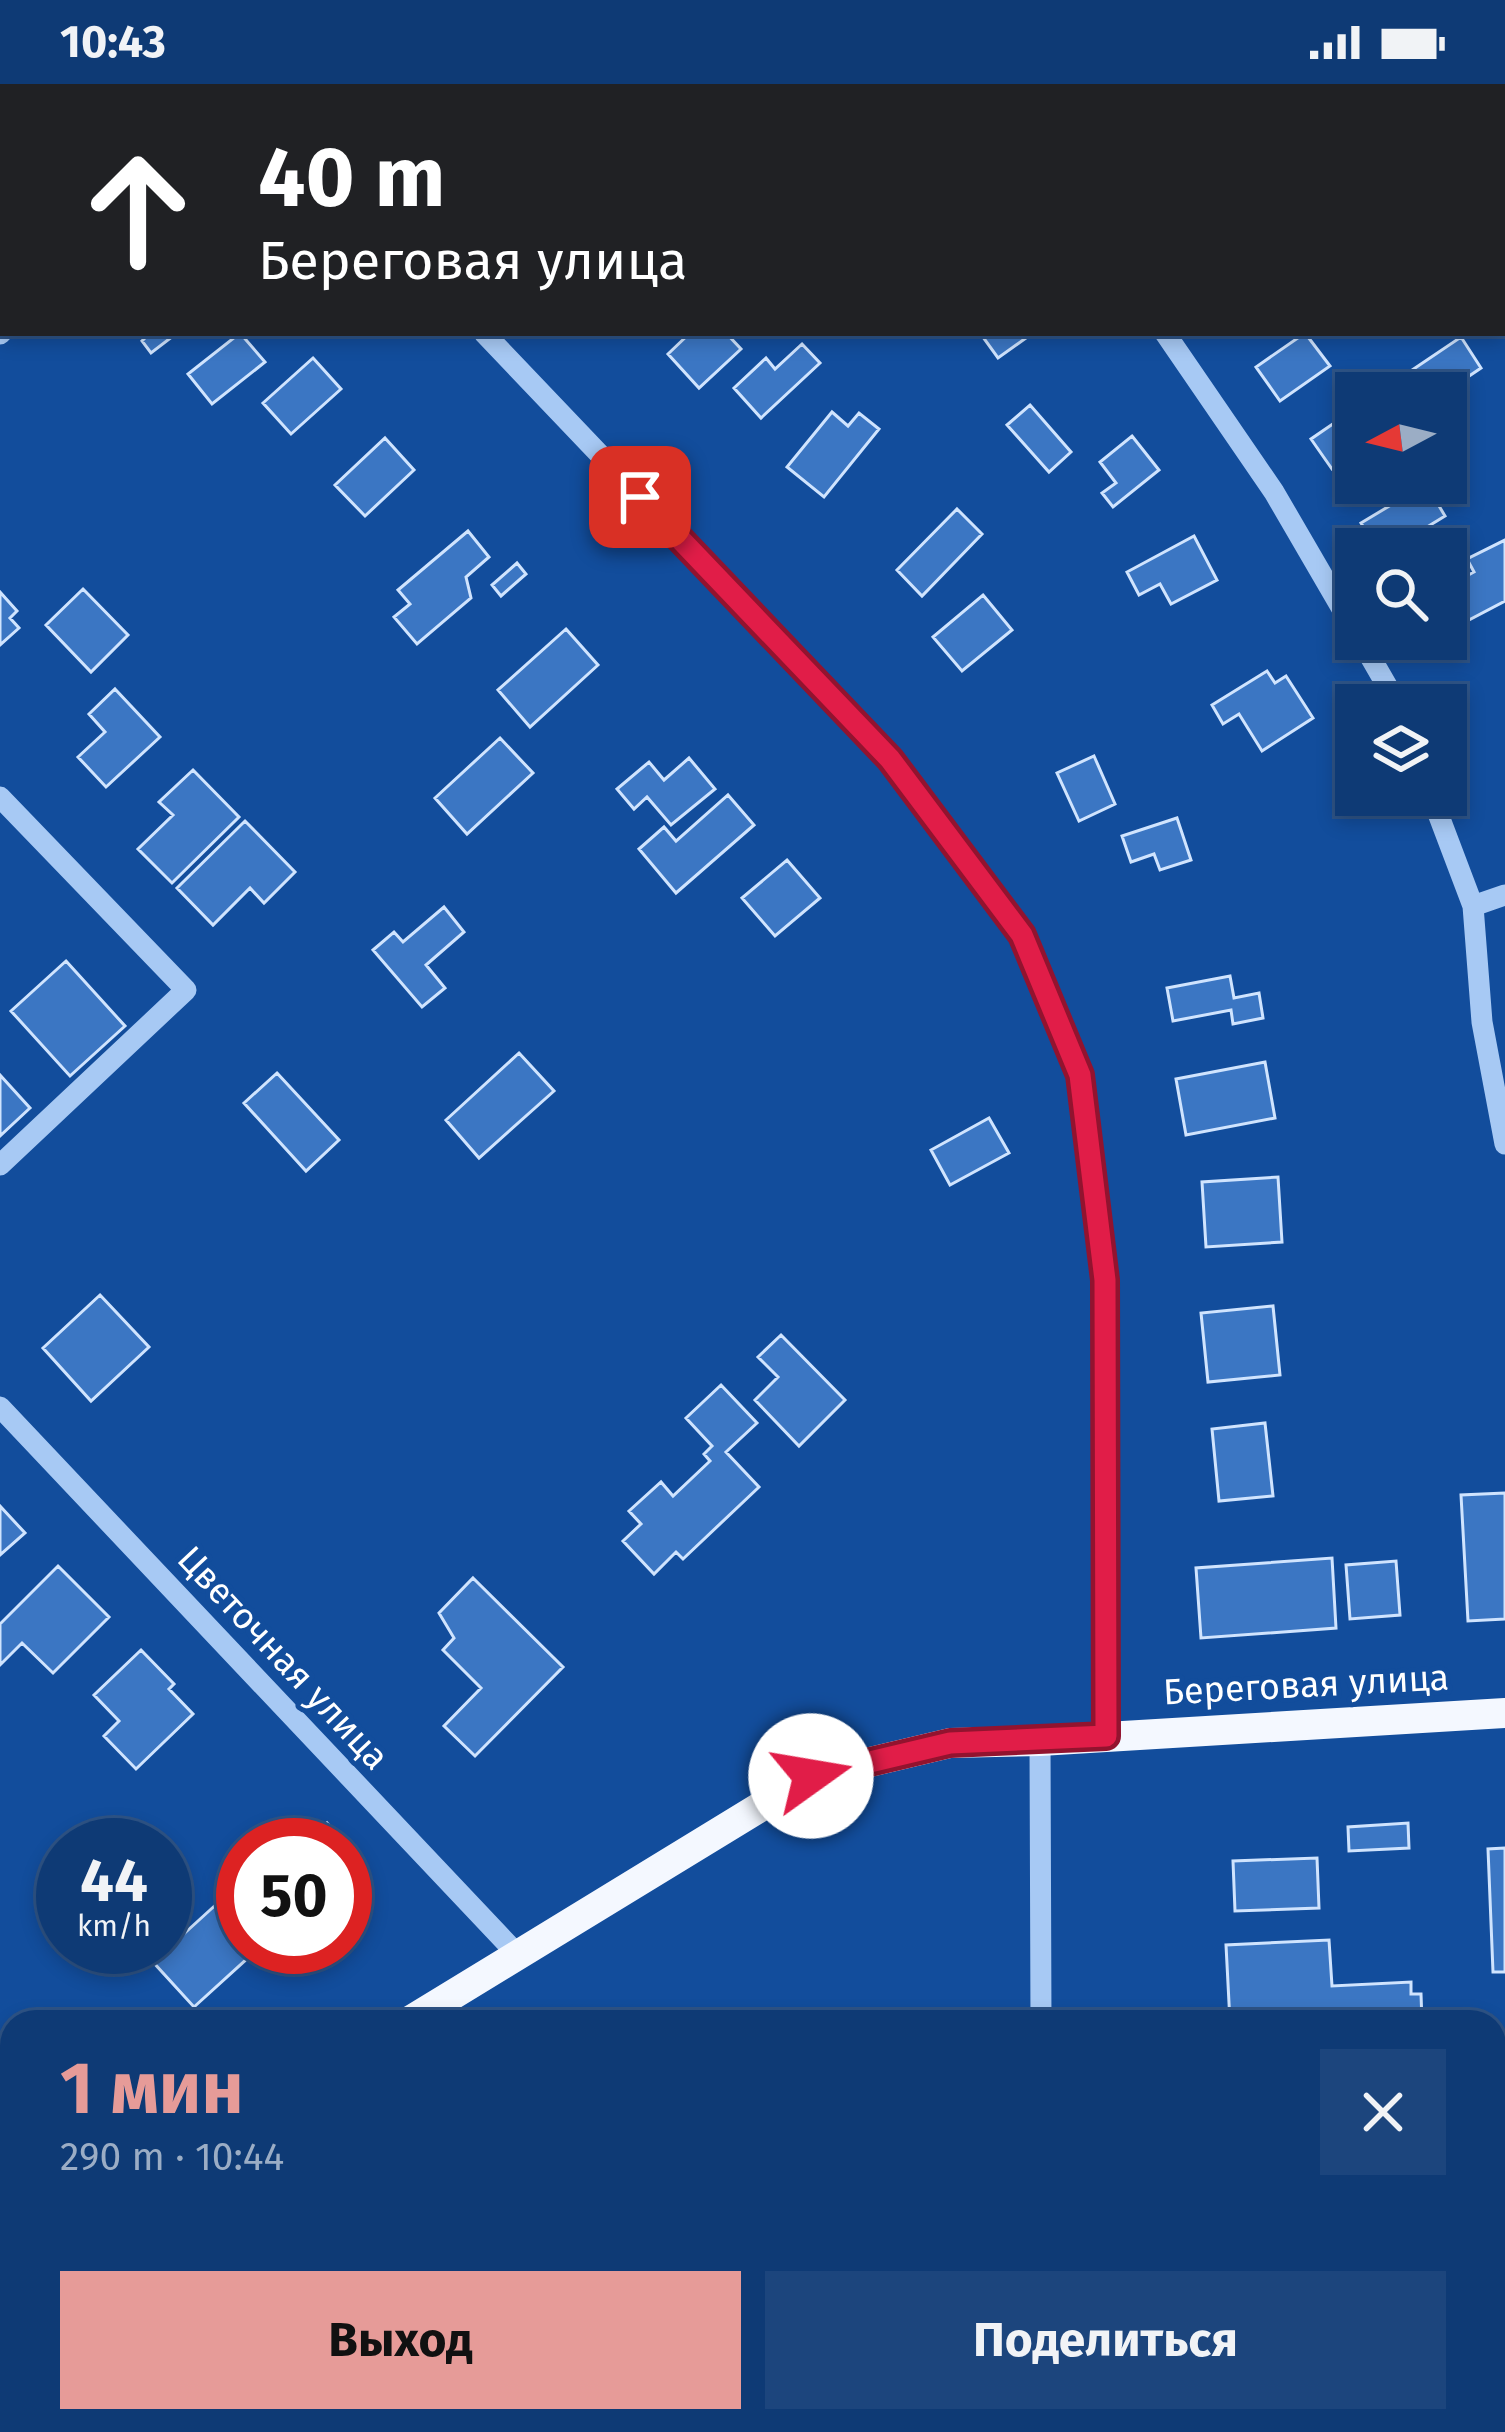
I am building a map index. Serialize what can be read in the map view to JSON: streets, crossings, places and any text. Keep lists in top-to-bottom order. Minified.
{"streets":{"main road":["Береговая улица"],"street":["Цветочная улица"]},"crossings":[["Цветочная улица","Береговая улица"]],"north":"left","page":{"status":"10:43","turn":["40 m","Береговая улица"],"speed":"44 km/h","limit":"50","heading":["1 мин","290 m · 10:44"],"buttons":["Выход","Поделиться"]}}
